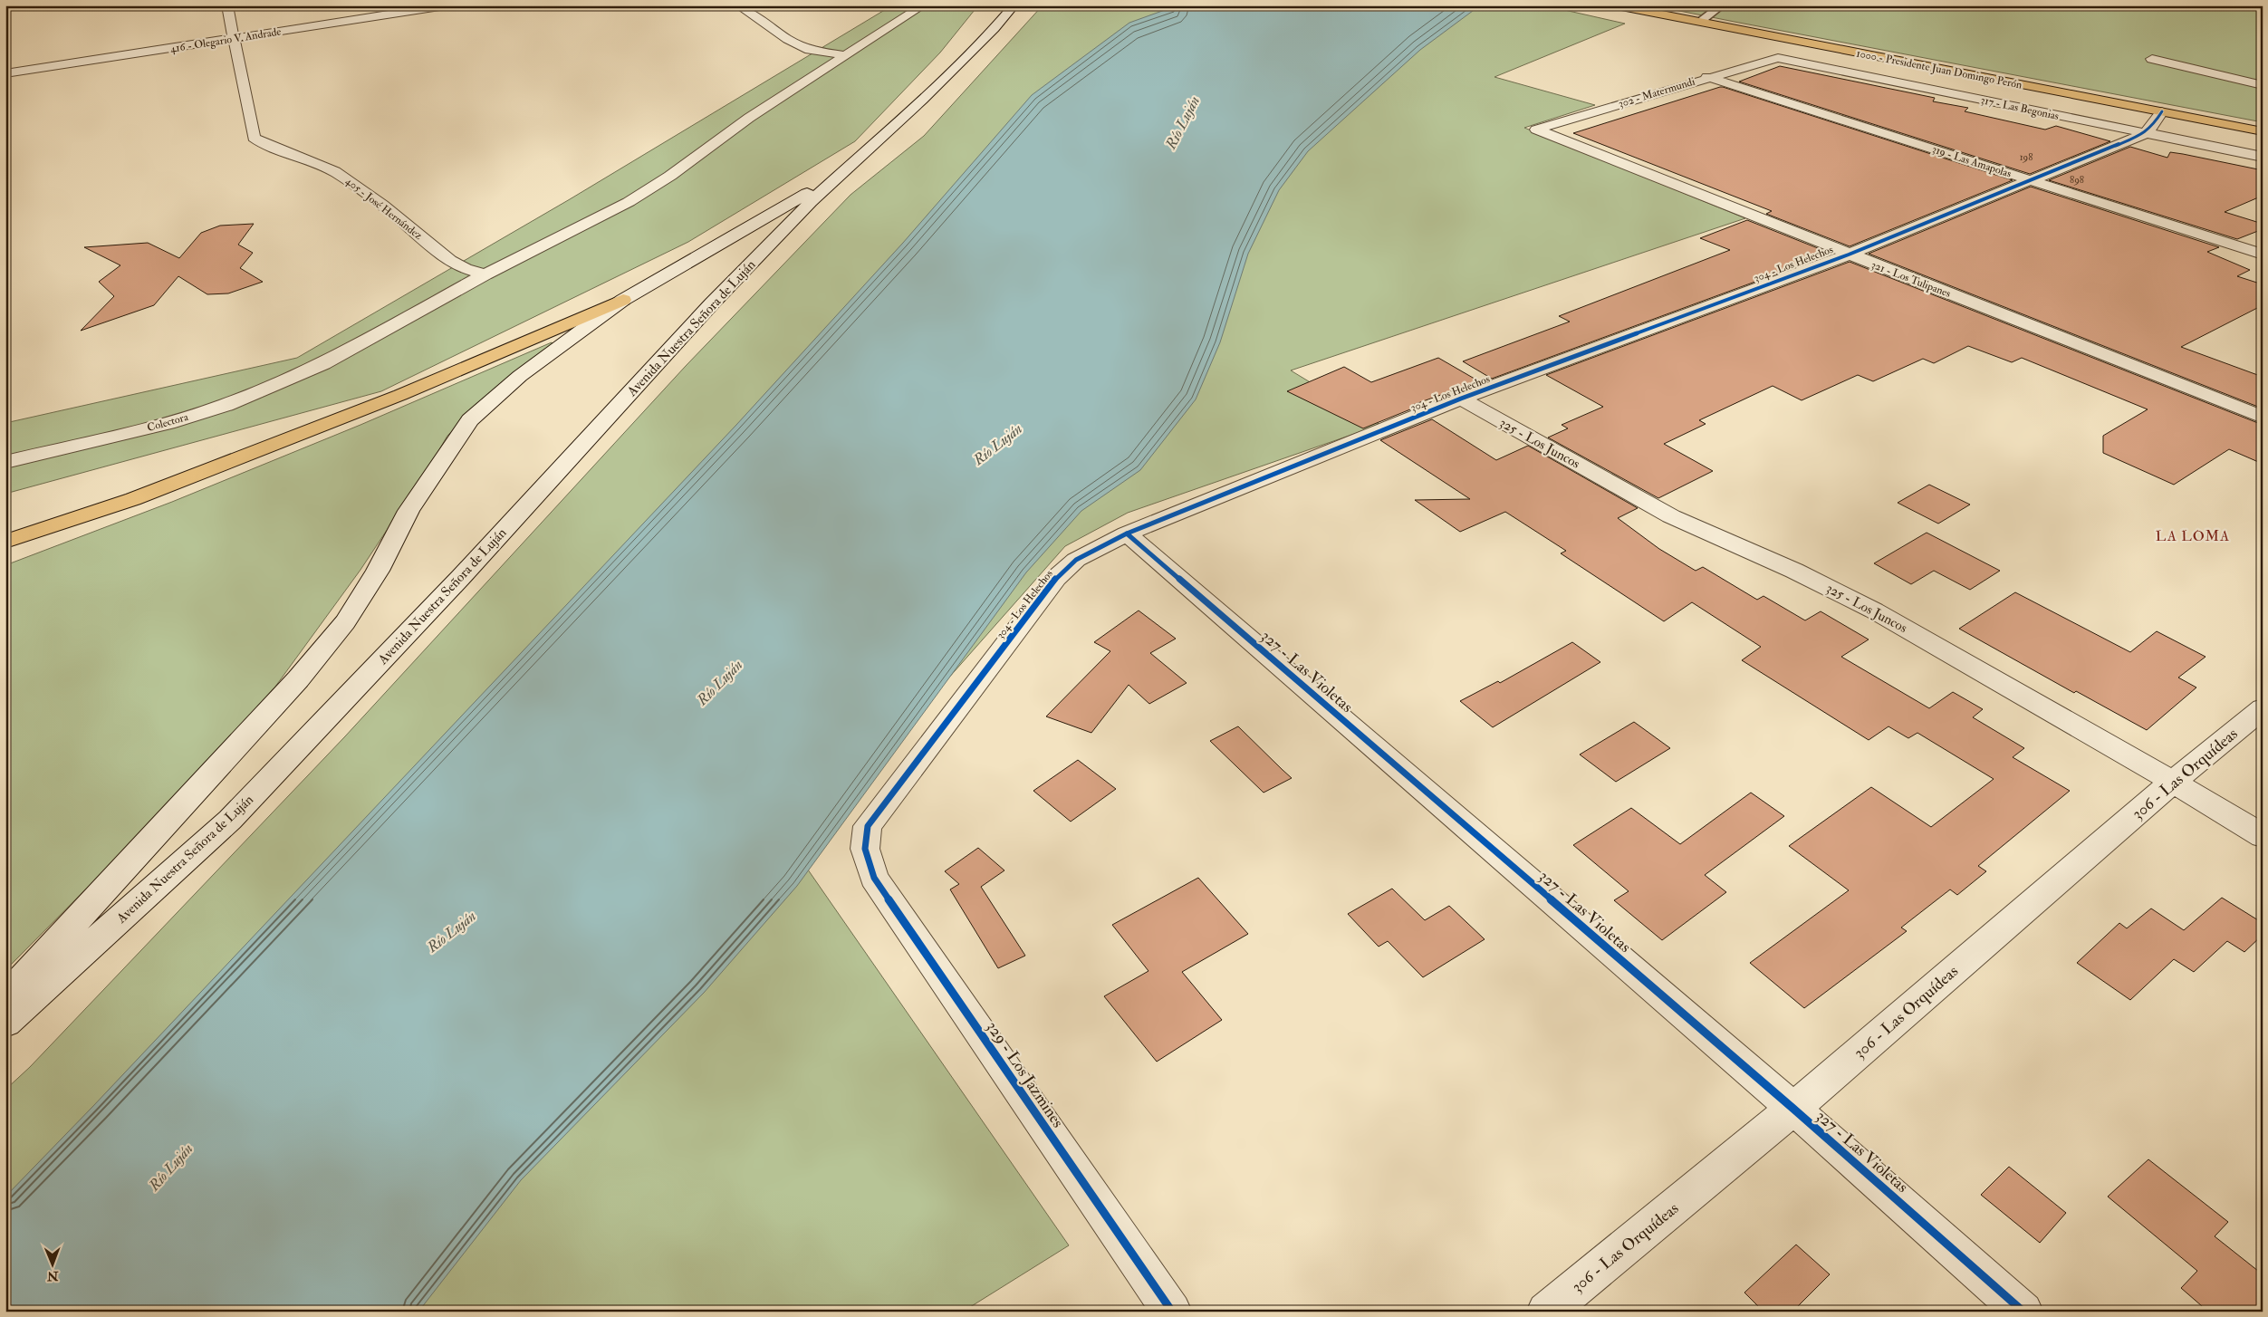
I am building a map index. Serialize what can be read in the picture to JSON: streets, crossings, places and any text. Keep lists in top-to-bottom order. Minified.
{"streets":{"main road":["1000 - Presidente Juan Domingo Perón"],"street":["416 - Olegario V. Andrade","302 - Matermundi","317 - Las Begonias","319 - Las Amapolas","405 - José Hernández","304 - Los Helechos","321 - Los Tulipanes","Avenida Nuestra Señora de Luján","Colectora","325 - Los Juncos","327 - Las Violetas","306 - Las Orquídeas","329 - Los Jazmines"]},"crossings":[["416 - Olegario V. Andrade","405 - José Hernández"],["1000 - Presidente Juan Domingo Perón","304 - Los Helechos"],["302 - Matermundi","317 - Las Begonias"],["302 - Matermundi","319 - Las Amapolas"],["302 - Matermundi","321 - Los Tulipanes"],["317 - Las Begonias","304 - Los Helechos"],["319 - Las Amapolas","304 - Los Helechos"],["405 - José Hernández","Colectora"],["304 - Los Helechos","321 - Los Tulipanes"],["304 - Los Helechos","325 - Los Juncos"],["304 - Los Helechos","327 - Las Violetas"],["304 - Los Helechos","329 - Los Jazmines"],["325 - Los Juncos","306 - Las Orquídeas"],["327 - Las Violetas","306 - Las Orquídeas"]],"districts":["LA LOMA"],"water":["Río Luján"],"house_numbers":["198","898"],"north":"bottom"}
